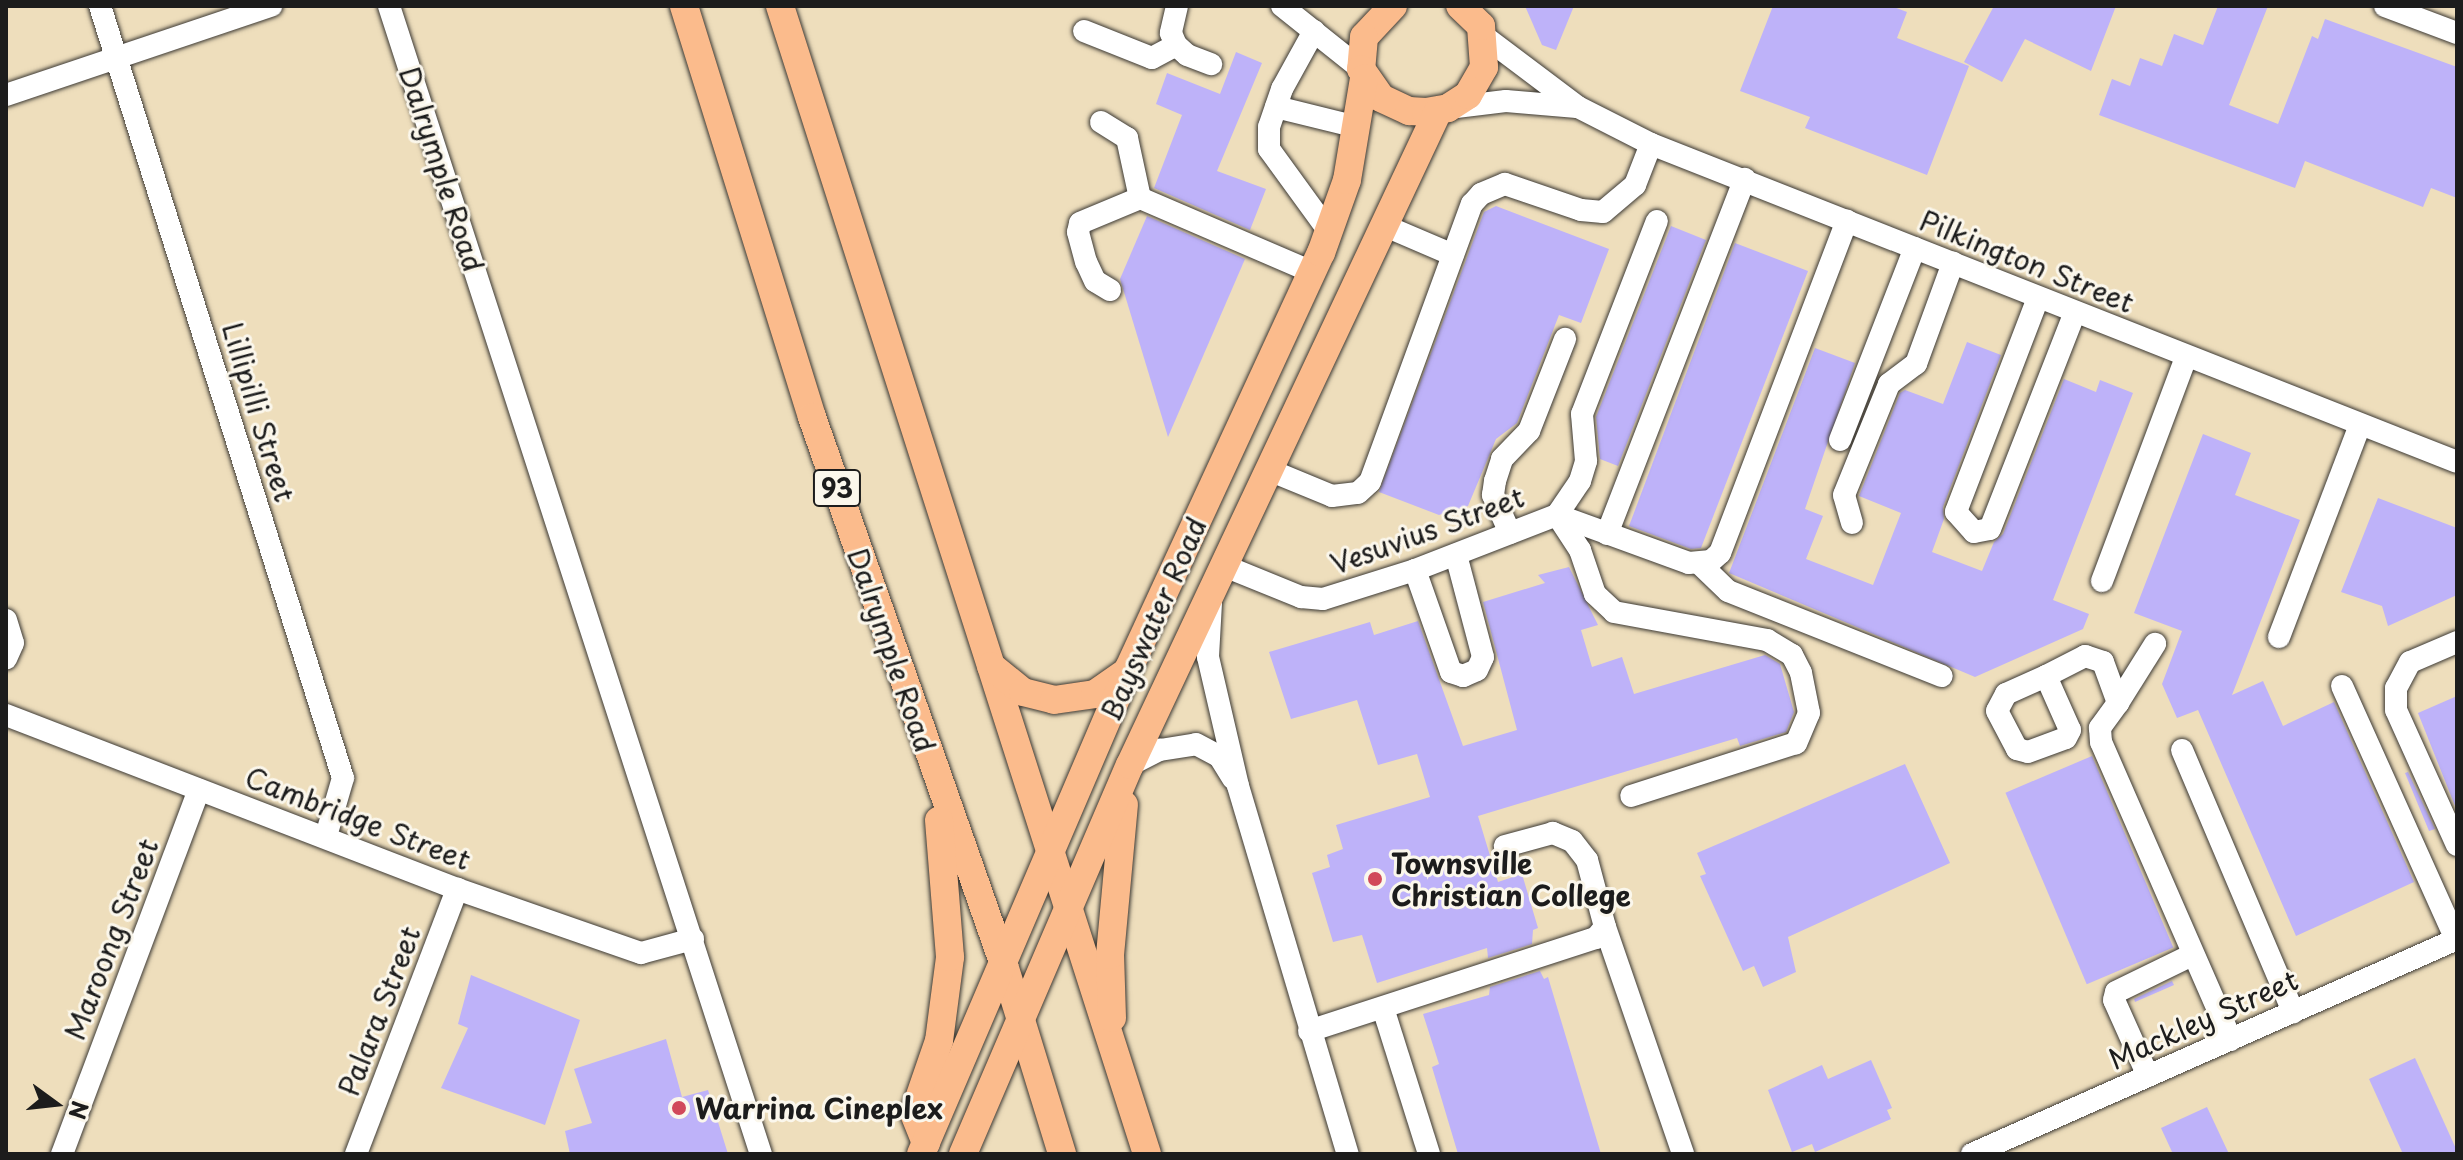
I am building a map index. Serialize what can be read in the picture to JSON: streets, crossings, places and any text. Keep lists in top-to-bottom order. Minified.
{"streets":{"main road":["Dalrymple Road","93","Bayswater Road"],"street":["Pilkington Street","Lillipilli Street","Vesuvius Street","Cambridge Street","Maroong Street","Palara Street","Mackley Street"]},"crossings":[["Dalrymple Road","Bayswater Road"],["Dalrymple Road","Cambridge Street"],["Pilkington Street","Bayswater Road"],["Lillipilli Street","Cambridge Street"],["Vesuvius Street","Bayswater Road"],["Cambridge Street","Maroong Street"],["Cambridge Street","Palara Street"]],"places":["Townsville Christian College","Warrina Cineplex"],"north":"right"}
